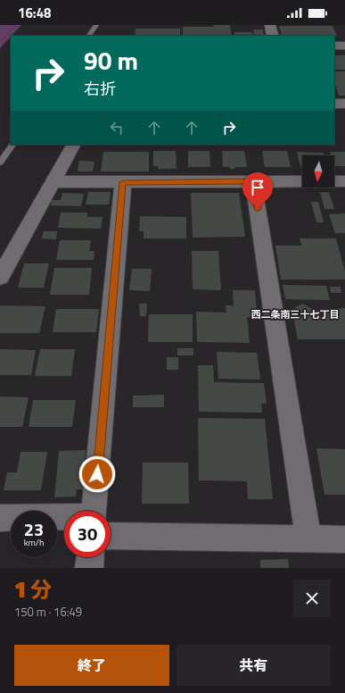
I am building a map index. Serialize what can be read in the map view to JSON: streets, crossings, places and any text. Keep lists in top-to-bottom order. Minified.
{"districts":["西二条南三十七丁目"],"north":"bottom","page":{"status":"16:48","turn":["90 m","右折"],"speed":"23 km/h","limit":"30","heading":["1 分","150 m · 16:49"],"buttons":["終了","共有"]}}
